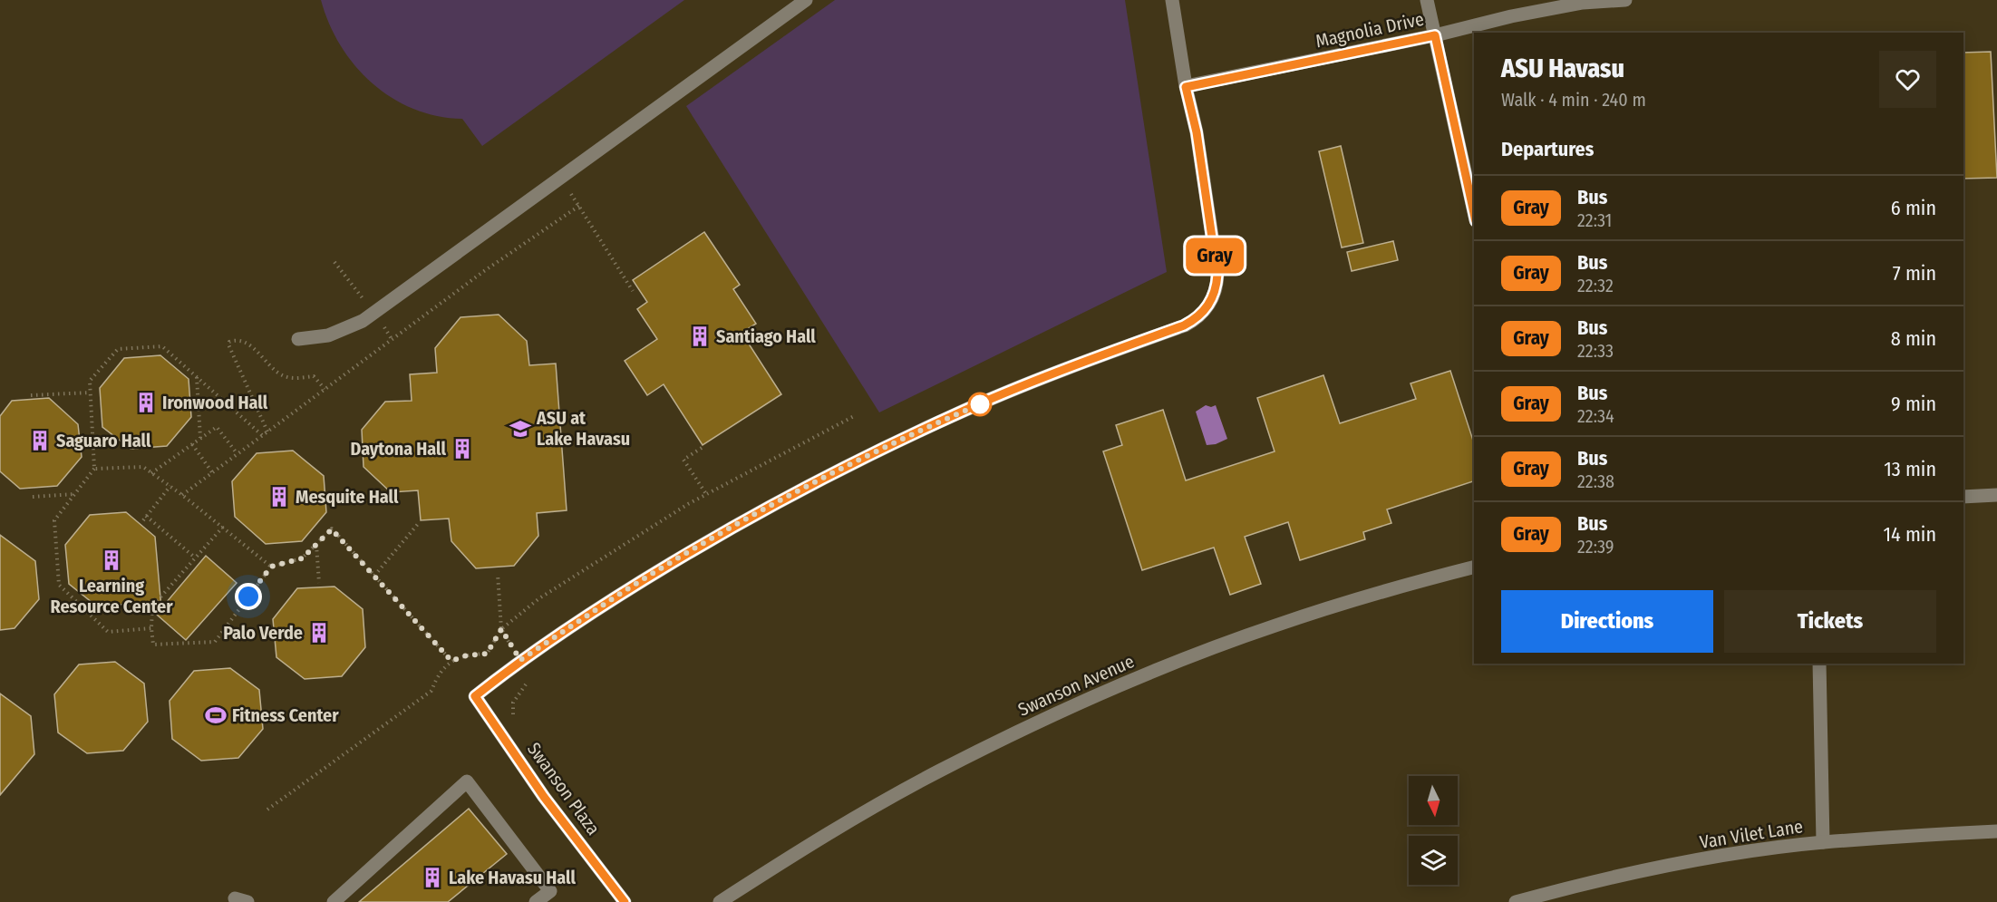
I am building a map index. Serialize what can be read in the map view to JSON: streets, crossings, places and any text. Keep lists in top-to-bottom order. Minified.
{"streets":{"street":["Magnolia Drive","Swanson Avenue","Swanson Plaza","Van Vilet Lane"]},"places":{"building":["Santiago Hall","Ironwood Hall","Saguaro Hall","Daytona Hall","Mesquite Hall","Learning Resource Center","Palo Verde","Lake Havasu Hall"],"school or university":["ASU at Lake Havasu"],"sports":["Fitness Center"]},"lines":["bus line Gray"],"north":"bottom","page":{"on_map":"Gray","heading":[["ASU Havasu","Walk · 4 min · 240 m"],"Departures"],"list":[{"mark":"Gray","name":"Bus","note":"22:31","value":"6 min"},{"mark":"Gray","name":"Bus","note":"22:32","value":"7 min"},{"mark":"Gray","name":"Bus","note":"22:33","value":"8 min"},{"mark":"Gray","name":"Bus","note":"22:34","value":"9 min"},{"mark":"Gray","name":"Bus","note":"22:38","value":"13 min"},{"mark":"Gray","name":"Bus","note":"22:39","value":"14 min"}],"buttons":["Directions","Tickets"]}}
